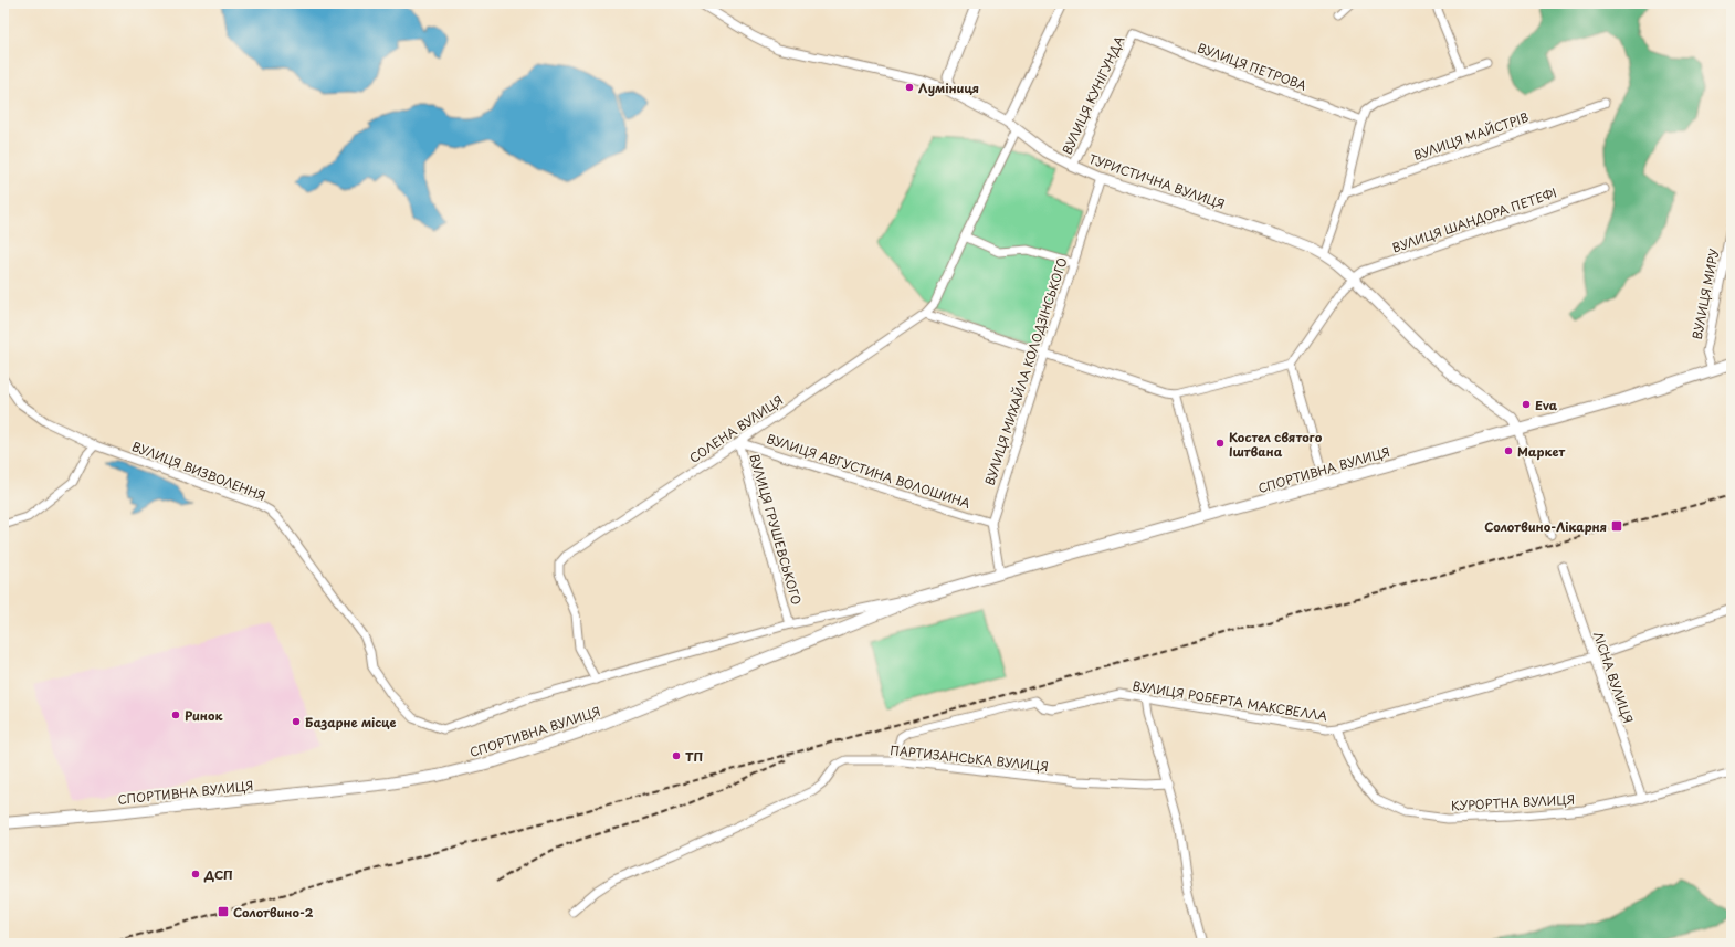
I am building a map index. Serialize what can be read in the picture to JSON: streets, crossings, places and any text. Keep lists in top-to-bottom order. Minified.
{"streets":{"main road":["СПОРТИВНА ВУЛИЦЯ"],"street":["ВУЛИЦЯ ПЕТРОВА","ВУЛИЦЯ КУНІГУНДА","ВУЛИЦЯ МАЙСТРІВ","ТУРИСТИЧНА ВУЛИЦЯ","ВУЛИЦЯ ШАНДОРА ПЕТЕФІ","ВУЛИЦЯ МИРУ","ВУЛИЦЯ МИХАЙЛА КОЛОДЗІНСЬКОГО","СОЛЕНА ВУЛИЦЯ","ВУЛИЦЯ ВИЗВОЛЕННЯ","ВУЛИЦЯ АВГУСТИНА ВОЛОШИНА","ВУЛИЦЯ ГРУШЕВСЬКОГО","ЛІСНА ВУЛИЦЯ","ВУЛИЦЯ РОБЕРТА МАКСВЕЛЛА","ПАРТИЗАНСЬКА ВУЛИЦЯ","КУРОРТНА ВУЛИЦЯ"]},"crossings":[["ВУЛИЦЯ ПЕТРОВА","ВУЛИЦЯ КУНІГУНДА"],["ВУЛИЦЯ КУНІГУНДА","ТУРИСТИЧНА ВУЛИЦЯ"],["ТУРИСТИЧНА ВУЛИЦЯ","ВУЛИЦЯ ШАНДОРА ПЕТЕФІ"],["ТУРИСТИЧНА ВУЛИЦЯ","ВУЛИЦЯ МИХАЙЛА КОЛОДЗІНСЬКОГО"],["ТУРИСТИЧНА ВУЛИЦЯ","СОЛЕНА ВУЛИЦЯ"],["ТУРИСТИЧНА ВУЛИЦЯ","СПОРТИВНА ВУЛИЦЯ"],["ВУЛИЦЯ МИРУ","СПОРТИВНА ВУЛИЦЯ"],["ВУЛИЦЯ МИХАЙЛА КОЛОДЗІНСЬКОГО","СПОРТИВНА ВУЛИЦЯ"],["ВУЛИЦЯ МИХАЙЛА КОЛОДЗІНСЬКОГО","ВУЛИЦЯ АВГУСТИНА ВОЛОШИНА"],["СОЛЕНА ВУЛИЦЯ","СПОРТИВНА ВУЛИЦЯ"],["СОЛЕНА ВУЛИЦЯ","ВУЛИЦЯ АВГУСТИНА ВОЛОШИНА"],["СОЛЕНА ВУЛИЦЯ","ВУЛИЦЯ ГРУШЕВСЬКОГО"],["СПОРТИВНА ВУЛИЦЯ","ВУЛИЦЯ ВИЗВОЛЕННЯ"],["СПОРТИВНА ВУЛИЦЯ","ВУЛИЦЯ ГРУШЕВСЬКОГО"],["ВУЛИЦЯ АВГУСТИНА ВОЛОШИНА","ВУЛИЦЯ ГРУШЕВСЬКОГО"],["ЛІСНА ВУЛИЦЯ","ВУЛИЦЯ РОБЕРТА МАКСВЕЛЛА"],["ЛІСНА ВУЛИЦЯ","КУРОРТНА ВУЛИЦЯ"],["ВУЛИЦЯ РОБЕРТА МАКСВЕЛЛА","ПАРТИЗАНСЬКА ВУЛИЦЯ"],["ВУЛИЦЯ РОБЕРТА МАКСВЕЛЛА","КУРОРТНА ВУЛИЦЯ"]],"places":{"other":["Луміниця","Eva","Костел святого Іштвана","Маркет","Ринок","Базарне місце","ТП","ДСП"],"transit":["Солотвино-Лікарня","Солотвино-2"]}}
